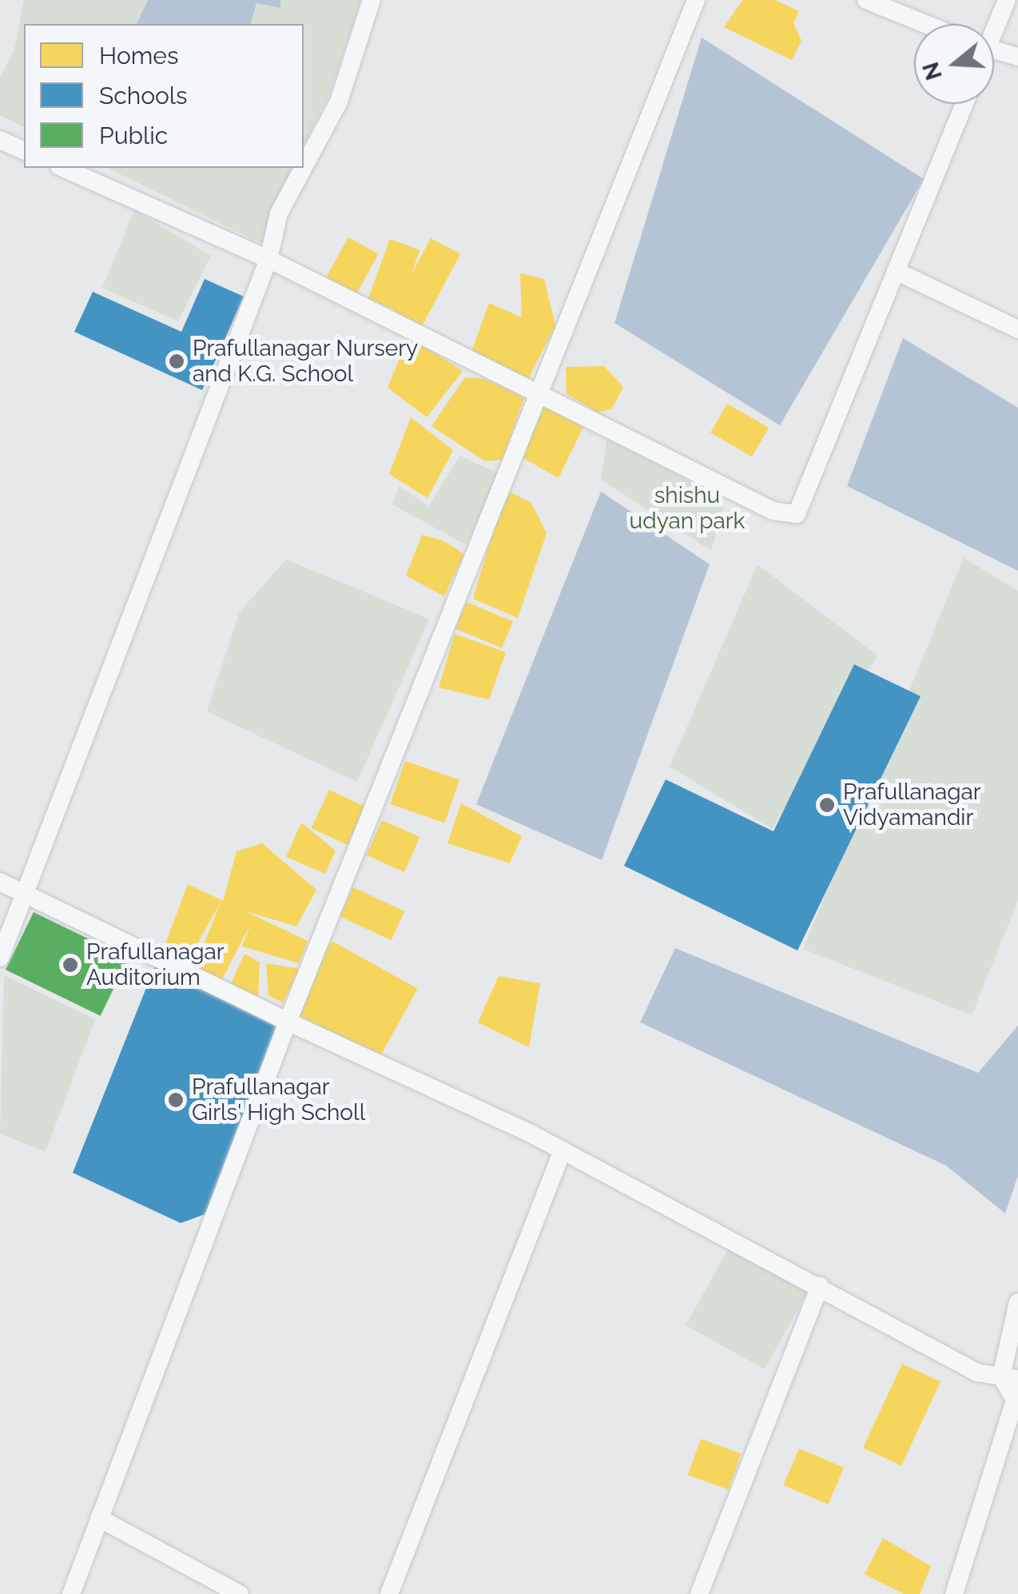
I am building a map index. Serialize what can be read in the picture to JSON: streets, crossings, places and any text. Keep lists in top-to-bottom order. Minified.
{"parks":["shishu udyan park"],"places":["Prafullanagar Nursery and K.G. School","Prafullanagar Vidyamandir","Prafullanagar Auditorium","Prafullanagar Girls' High Scholl"],"legend":["Homes","Schools","Public"],"north":"left"}
